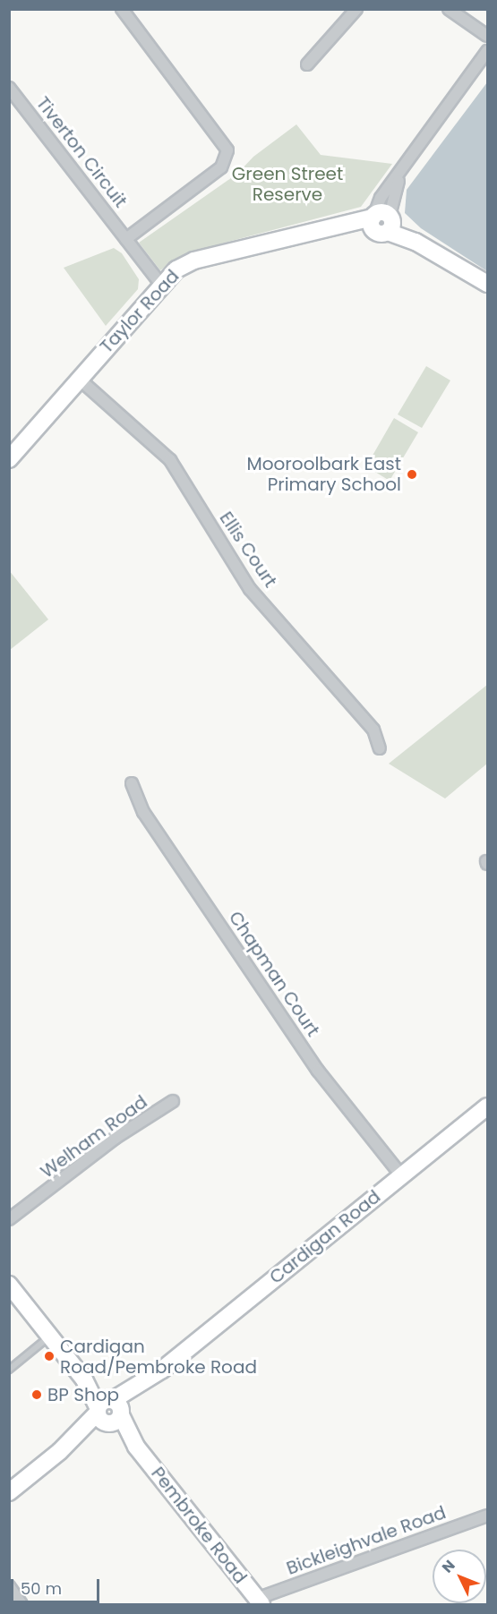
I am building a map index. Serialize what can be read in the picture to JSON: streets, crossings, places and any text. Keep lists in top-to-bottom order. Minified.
{"streets":{"street":["Tiverton Circuit","Taylor Road","Ellis Court","Chapman Court","Welham Road","Cardigan Road","Pembroke Road","Bickleighvale Road"]},"crossings":[["Tiverton Circuit","Taylor Road"],["Taylor Road","Ellis Court"],["Chapman Court","Cardigan Road"],["Cardigan Road","Pembroke Road"],["Pembroke Road","Bickleighvale Road"]],"parks":["Green Street Reserve"],"places":["Mooroolbark East Primary School","Cardigan Road/Pembroke Road","BP Shop"],"scale_bar":"50 m","north":"top left"}
